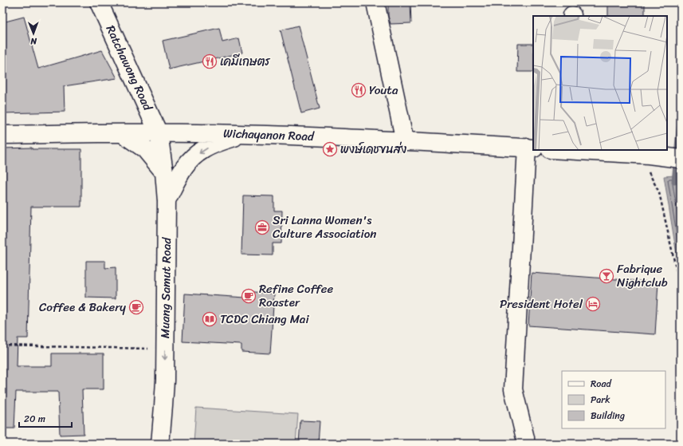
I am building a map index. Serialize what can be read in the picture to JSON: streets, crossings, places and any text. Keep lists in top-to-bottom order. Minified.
{"streets":{"street":["Ratchawong Road","Wichayanon Road","Muang Samut Road"]},"crossings":[["Ratchawong Road","Wichayanon Road"],["Ratchawong Road","Muang Samut Road"],["Wichayanon Road","Muang Samut Road"]],"places":{"restaurant":["เคมีเกษตร","Youta"],"place":["พงษ์เดชขนส่ง"],"office":["Sri Lanna Women's Culture Association"],"bar":["Fabrique Nightclub"],"cafe":["Refine Coffee Roaster","Coffee & Bakery"],"hotel":["President Hotel"],"library":["TCDC Chiang Mai"]},"legend":["Road","Park","Building"],"scale_bar":"20 m","north":"bottom"}
